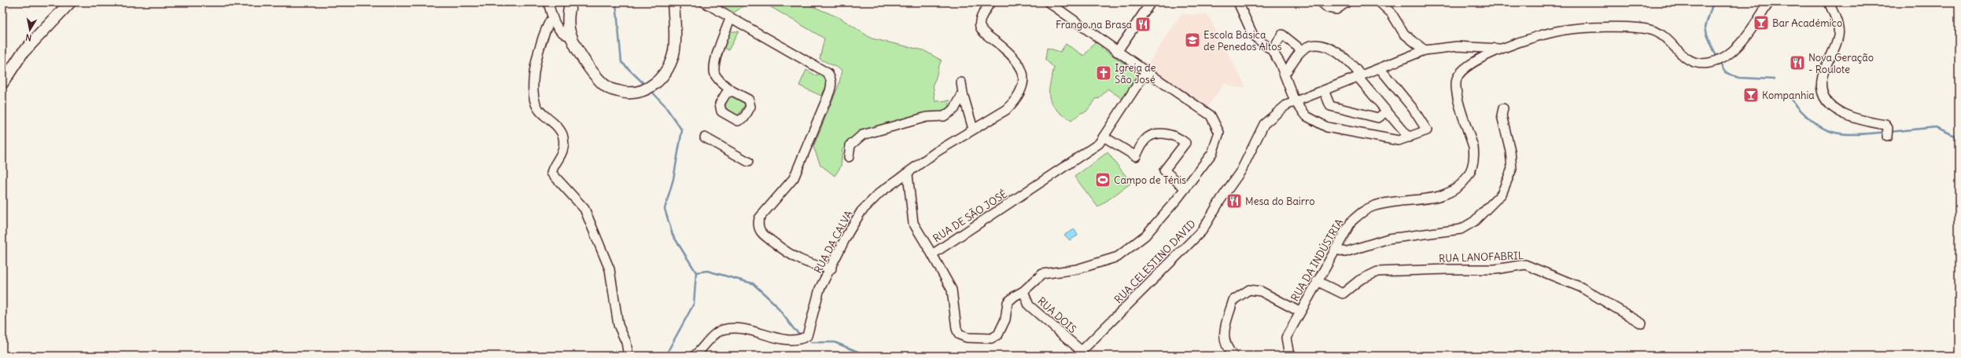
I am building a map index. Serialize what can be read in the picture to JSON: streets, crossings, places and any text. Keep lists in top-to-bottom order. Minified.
{"streets":{"street":["RUA DE SÃO JOSÉ","RUA DA CALVA","RUA LANOFABRIL","RUA DA INDÚSTRIA","RUA CELESTINO DAVID","RUA DOIS"]},"crossings":[["RUA DE SÃO JOSÉ","RUA DOIS"],["RUA LANOFABRIL","RUA DA INDÚSTRIA"],["RUA DA INDÚSTRIA","RUA CELESTINO DAVID"],["RUA CELESTINO DAVID","RUA DOIS"]],"places":{"bar":["Bar Académico","Kompanhia"],"restaurant":["Frango na Brasa","Nova Geração - Roulote","Mesa do Bairro"],"school or university":["Escola Básica de Penedos Altos"],"church":["Igreja de São José"],"sports":["Campo de Ténis"]},"north":"bottom"}
